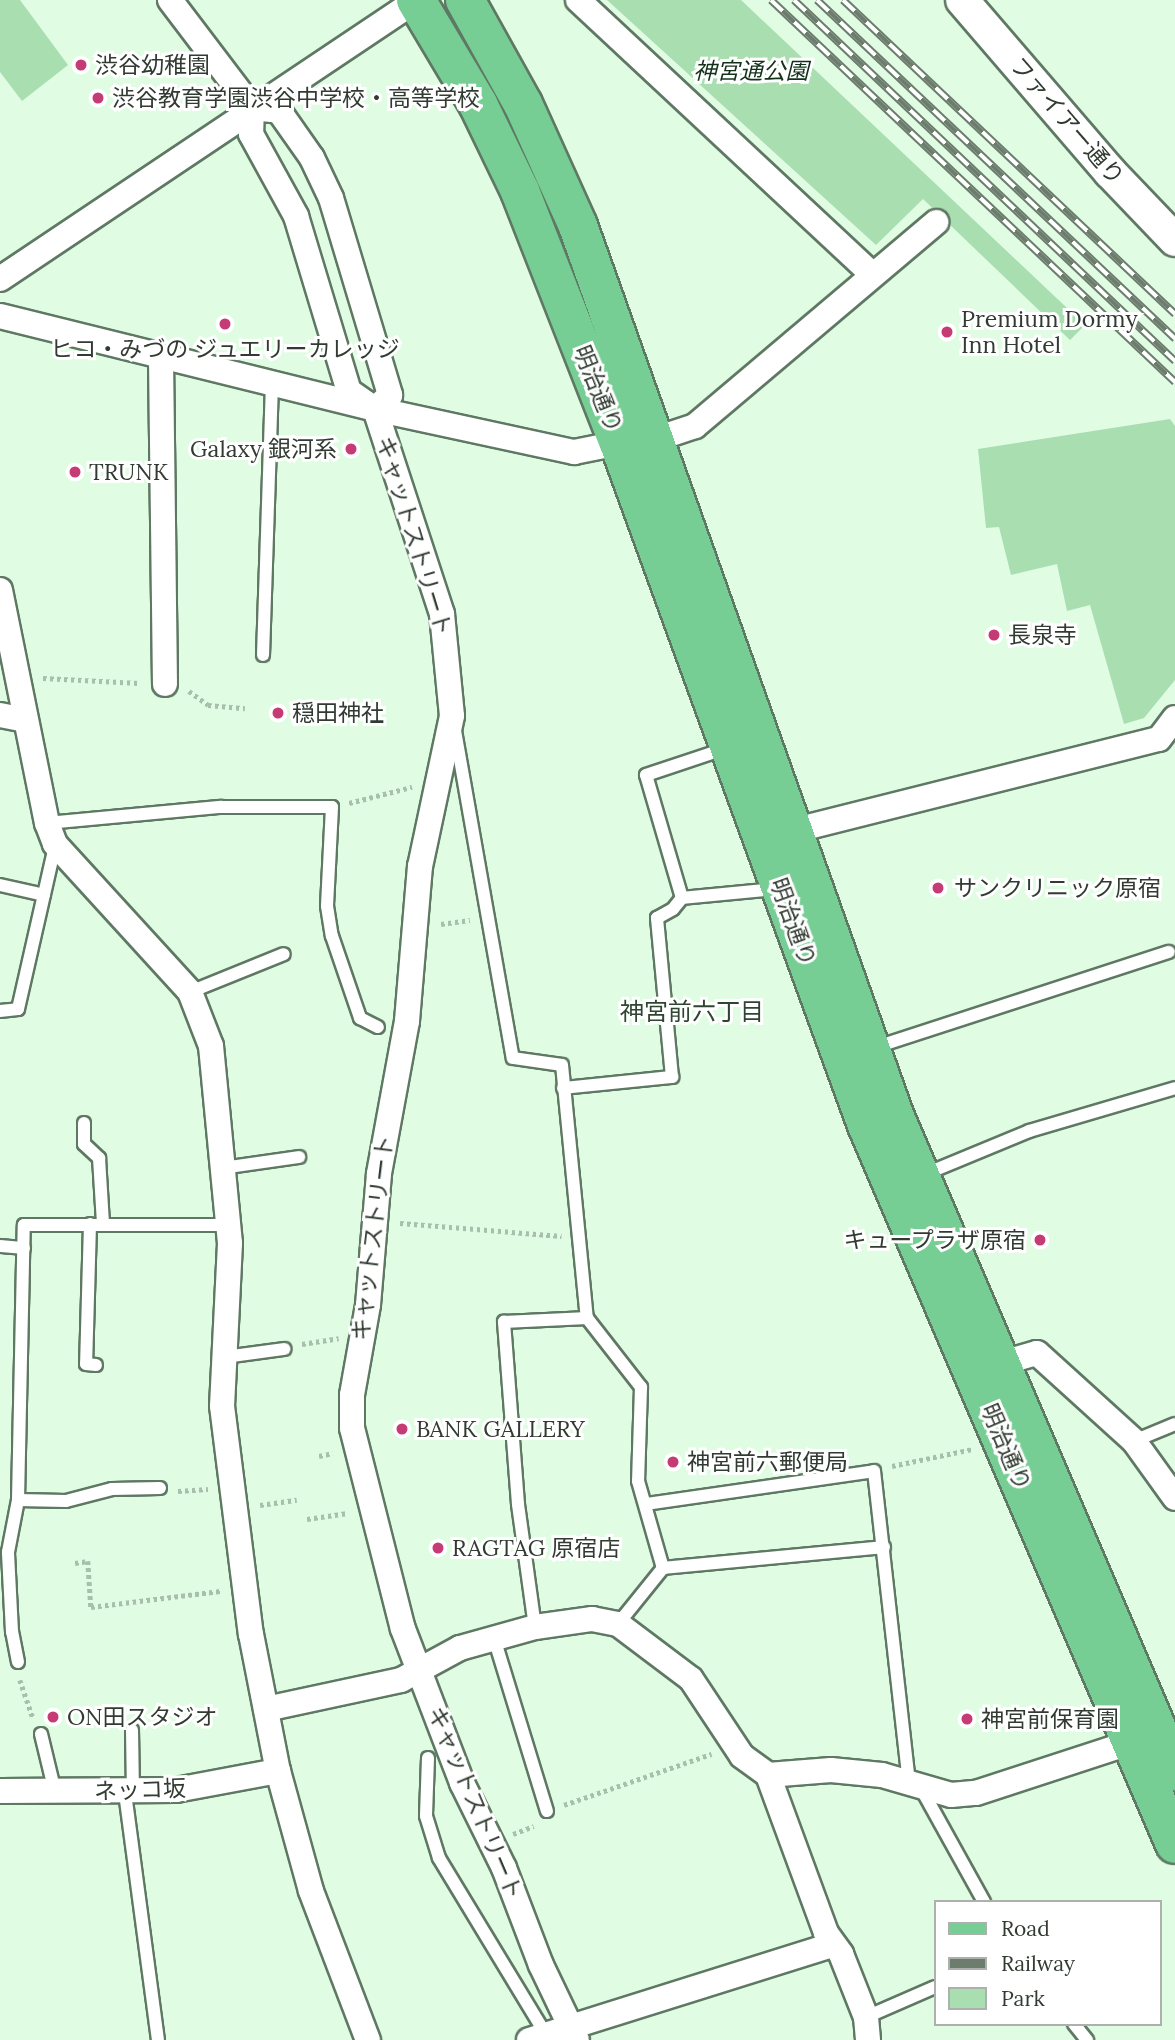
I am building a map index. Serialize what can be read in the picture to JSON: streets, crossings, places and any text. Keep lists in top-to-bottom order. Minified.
{"streets":{"main road":["明治通り"],"street":["ファイアー通り","キャットストリート","ネッコ坂"]},"districts":["神宮前六丁目"],"parks":["神宮通公園"],"places":["渋谷幼稚園","渋谷教育学園渋谷中学校・高等学校","ヒコ・みづの ジュエリーカレッジ","Premium Dormy Inn Hotel","Galaxy 銀河系","TRUNK","長泉寺","穏田神社","サンクリニック原宿","キュープラザ原宿","BANK GALLERY","神宮前六郵便局","RAGTAG 原宿店","ON田スタジオ","神宮前保育園"],"legend":["Road","Railway","Park"]}
